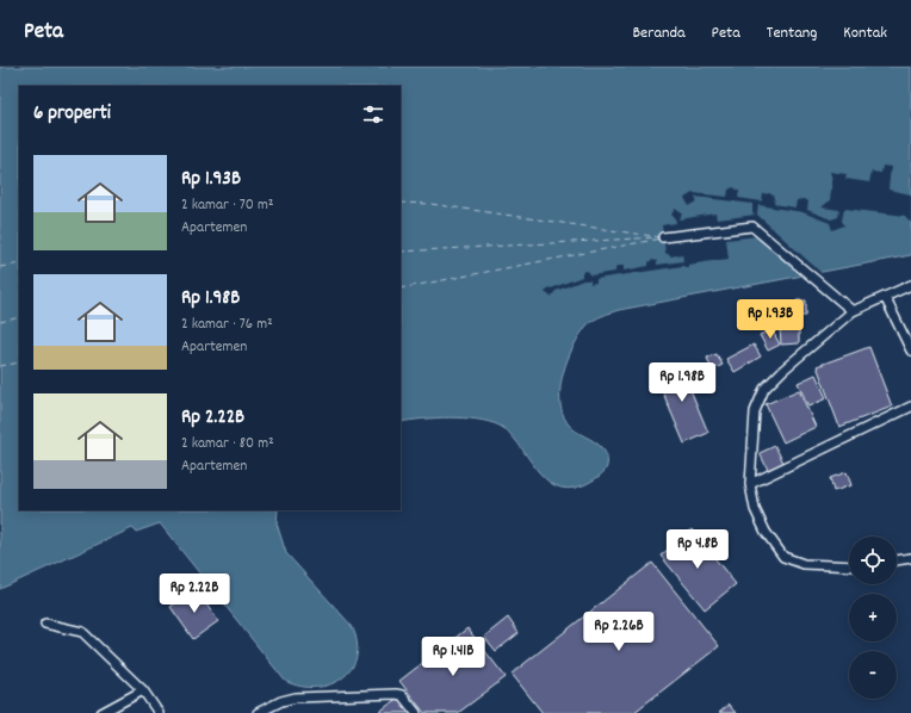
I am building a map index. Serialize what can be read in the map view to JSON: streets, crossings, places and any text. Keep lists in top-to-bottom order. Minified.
{"page":{"header":"Peta","nav":["Beranda","Peta","Tentang","Kontak"],"heading":"6 properti","list":[{"name":"Rp 1.93B","note":"2 kamar · 70 m² · Apartemen"},{"name":"Rp 1.98B","note":"2 kamar · 76 m² · Apartemen"},{"name":"Rp 2.22B","note":"2 kamar · 80 m² · Apartemen"}],"price":["Rp 1.93B","Rp 1.98B","Rp 4.8B","Rp 2.22B","Rp 2.26B","Rp 1.41B"],"map_buttons":["+","−"]}}
